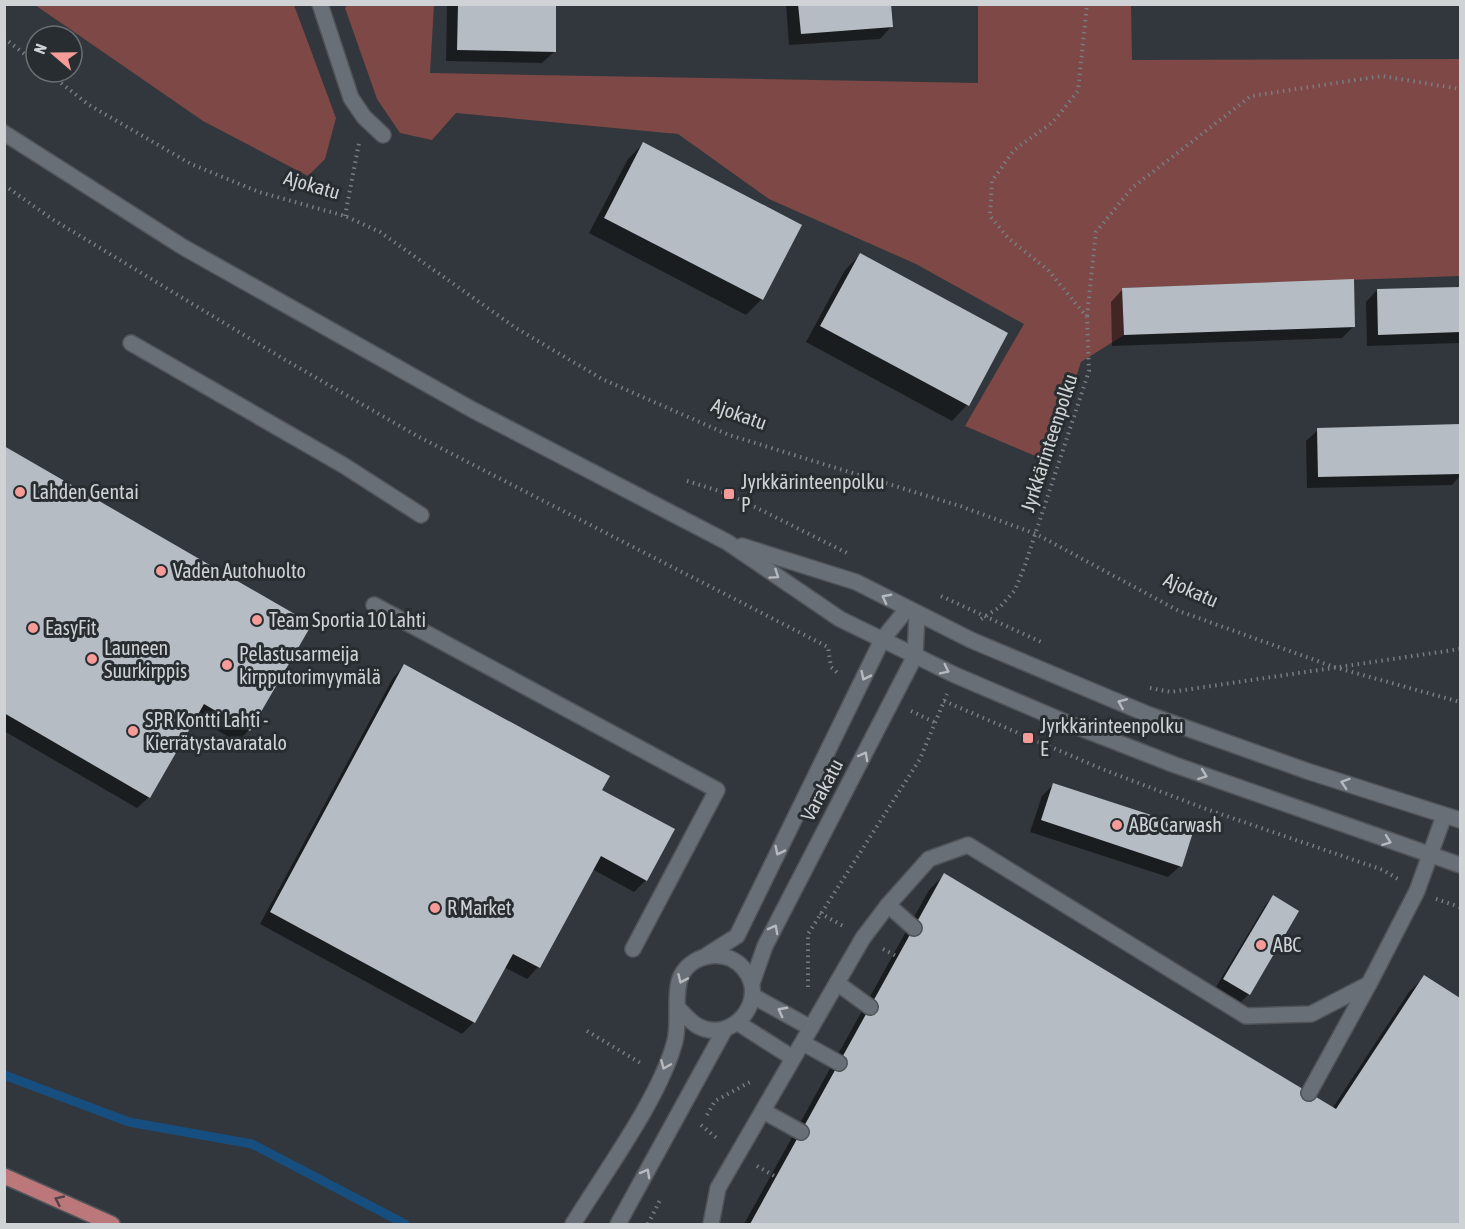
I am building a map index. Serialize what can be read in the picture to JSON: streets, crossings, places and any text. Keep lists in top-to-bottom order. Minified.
{"streets":{"street":["Varakatu"],"path":["Ajokatu","Jyrkkärinteenpolku"]},"crossings":[["Ajokatu","Jyrkkärinteenpolku"]],"places":{"other":["Lahden Gentai","Vaden Autohuolto","Team Sportia 10 Lahti","EasyFit","Launeen Suurkirppis","Pelastusarmeija kirpputorimyymälä","SPR Kontti Lahti - Kierrätystavaratalo","ABC Carwash","R Market","ABC"],"transit":["Jyrkkärinteenpolku P","Jyrkkärinteenpolku E"]},"north":"left"}
